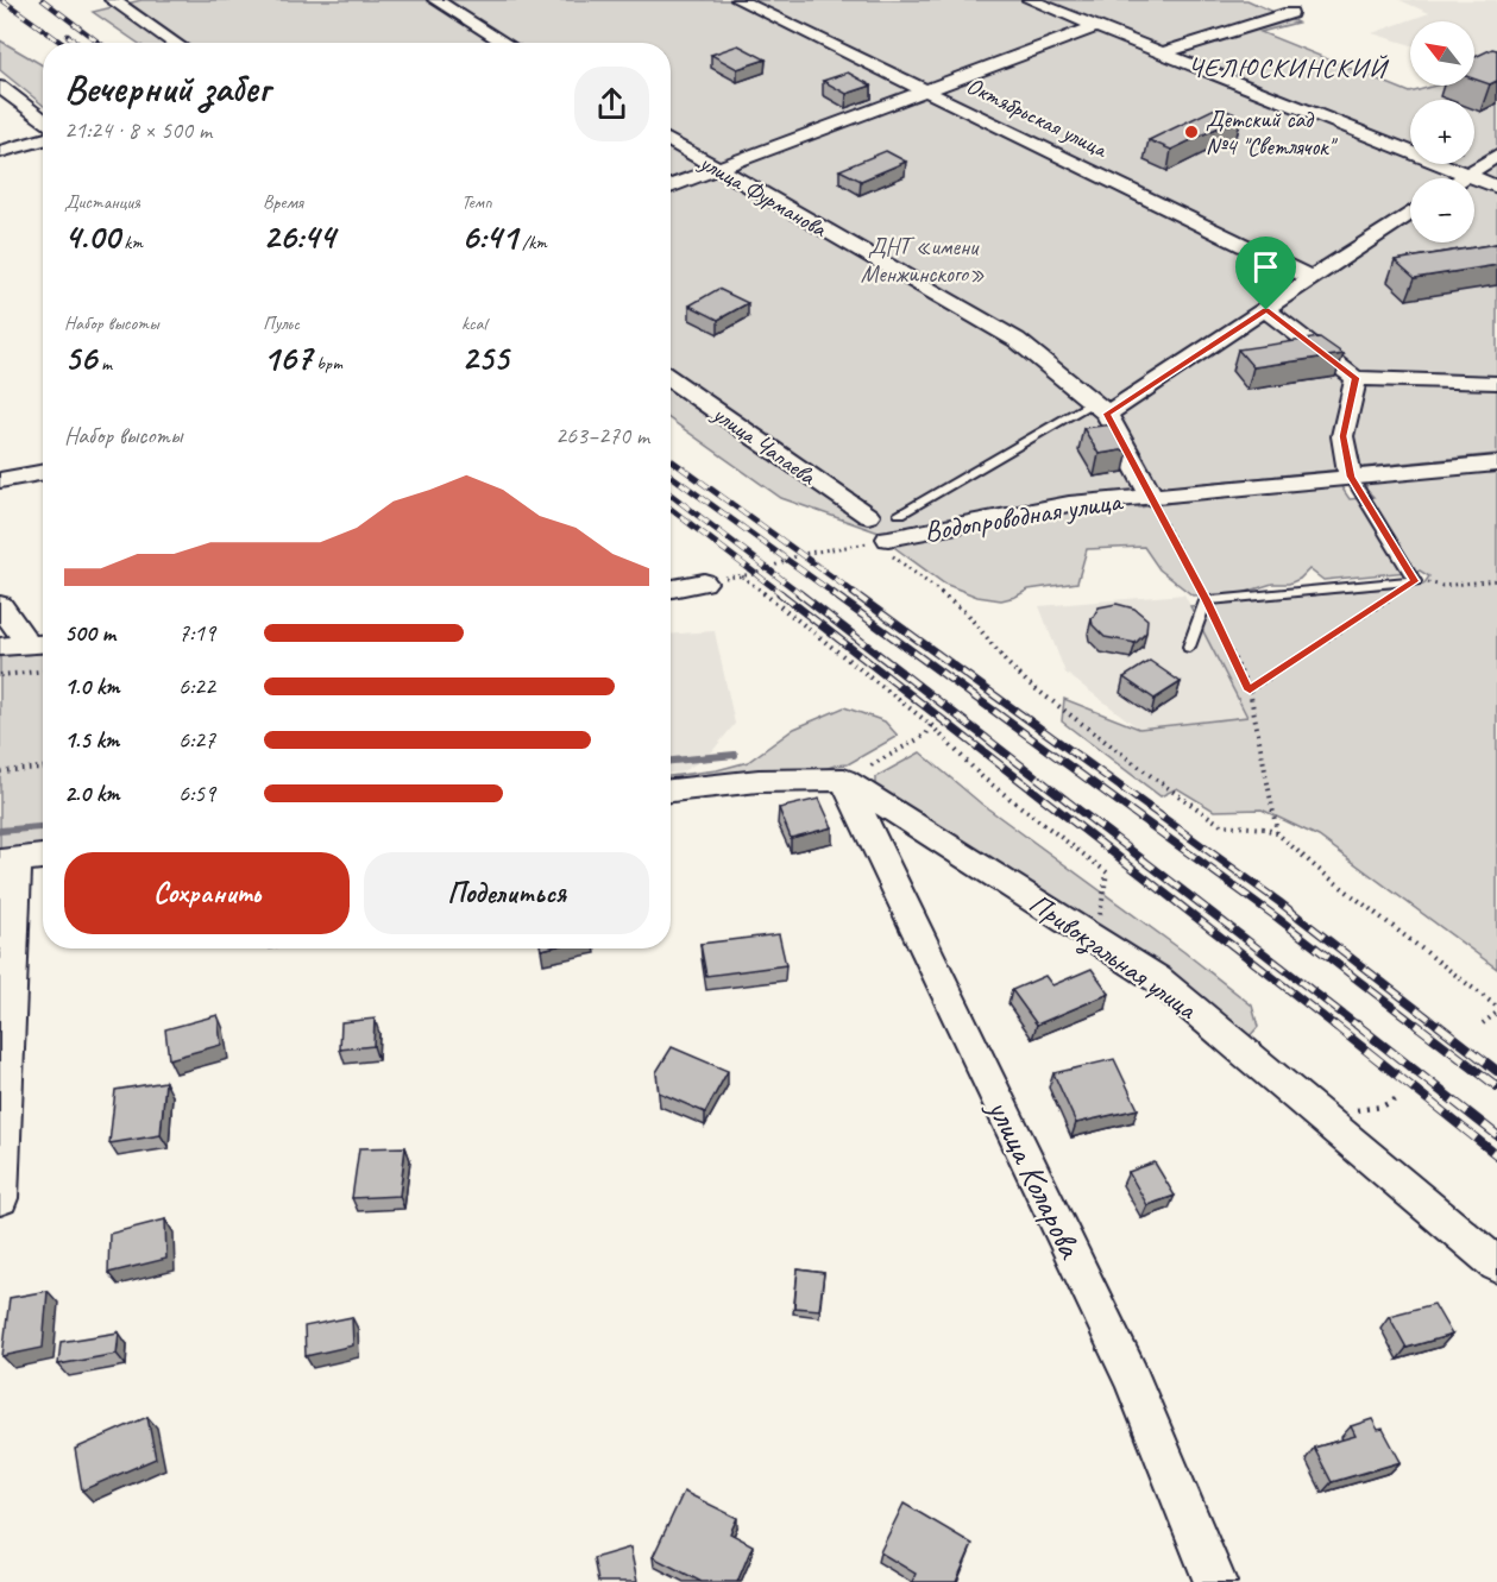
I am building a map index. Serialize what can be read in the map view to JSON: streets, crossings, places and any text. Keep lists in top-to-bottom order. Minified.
{"streets":{"street":["Октябрьская улица","улица Фурманова","улица Чапаева","Водопроводная улица","Привокзальная улица","улица Коларова"]},"crossings":[["улица Фурманова","Водопроводная улица"],["Привокзальная улица","улица Коларова"]],"districts":["ЧЕЛЮСКИНСКИЙ"],"parks":["ДНТ «имени Менжинского»"],"places":["Детский сад №4 \"Светлячок\""],"north":"top left","page":{"map_buttons":["+","−"],"heading":["Вечерний забег","21:24 · 8 × 500 m"],"stats":[["Дистанция","4.00 km"],["Время","26:44"],["Темп","6:41 /km"],["Набор высоты","56 m"],["Пульс","167 bpm"],["kcal","255"]],"chart":["Набор высоты","263–270 m"],"list":[{"name":"500 m","note":"7:19"},{"name":"1.0 km","note":"6:22"},{"name":"1.5 km","note":"6:27"},{"name":"2.0 km","note":"6:59"}],"buttons":["Сохранить","Поделиться"]}}
